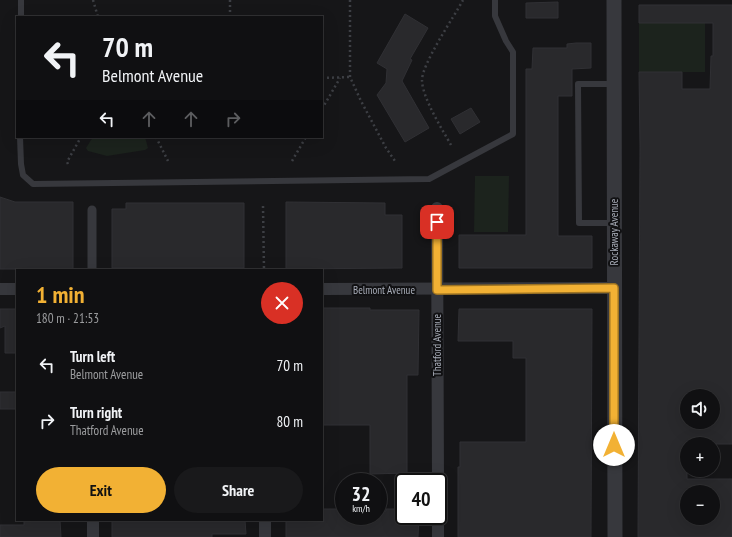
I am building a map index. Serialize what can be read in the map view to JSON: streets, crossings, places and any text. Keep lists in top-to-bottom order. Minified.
{"streets":{"street":["Rockaway Avenue","Belmont Avenue","Thatford Avenue"]},"crossings":[["Rockaway Avenue","Belmont Avenue"],["Belmont Avenue","Thatford Avenue"]],"page":{"turn":["70 m","Belmont Avenue"],"heading":["1 min","180 m · 21:53"],"list":[{"name":"Turn left","note":"Belmont Avenue","value":"70 m"},{"name":"Turn right","note":"Thatford Avenue","value":"80 m"}],"map_buttons":["+","−"],"buttons":["Exit","Share"],"speed":"32 km/h","limit":"40"}}
